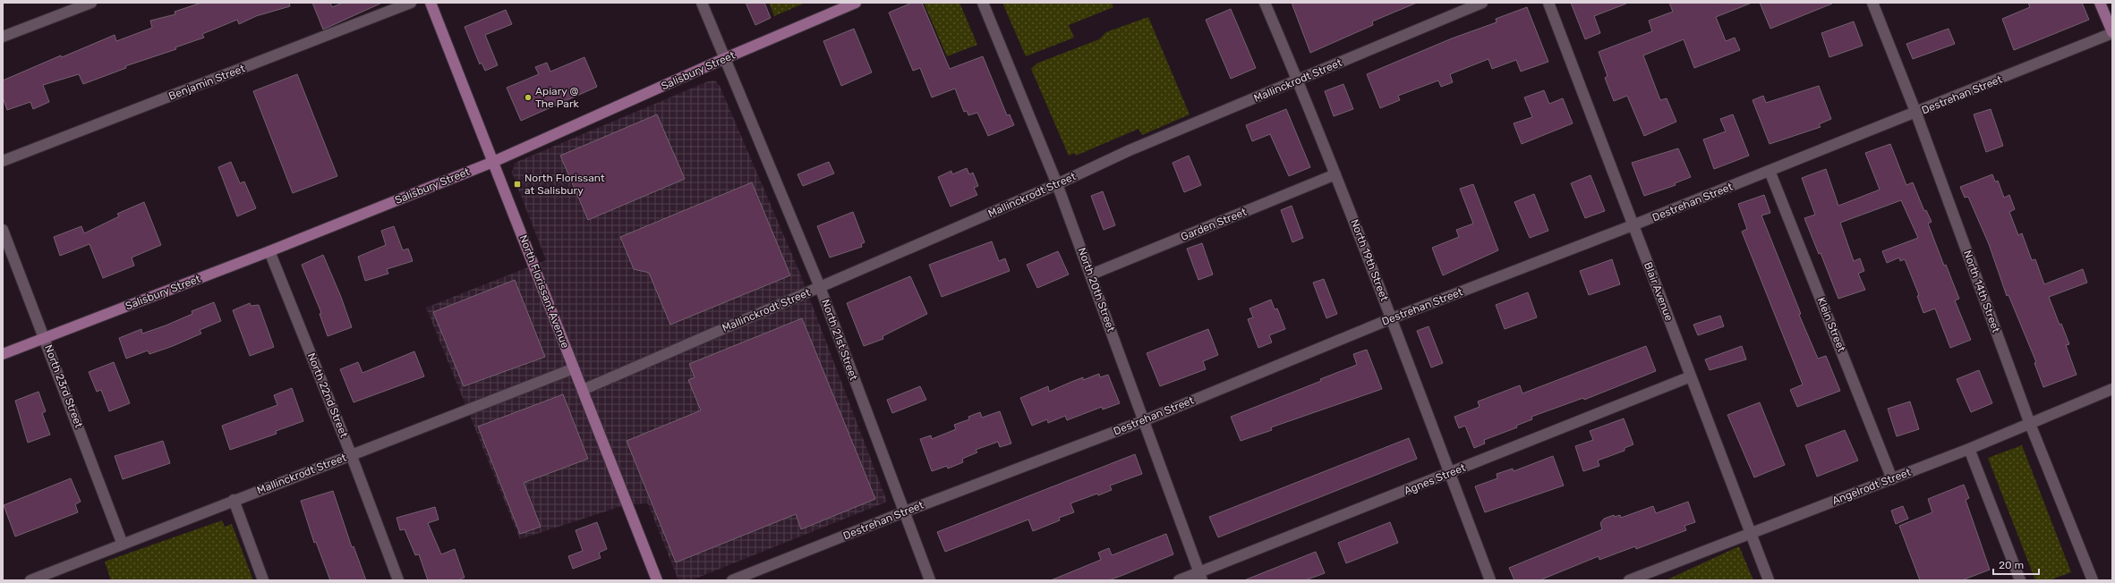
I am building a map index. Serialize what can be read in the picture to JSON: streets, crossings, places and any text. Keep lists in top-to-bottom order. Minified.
{"streets":{"main road":["Salisbury Street","North Florissant Avenue"],"street":["Mallinckrodt Street","Benjamin Street","Destrehan Street","Garden Street","North 19th Street","North 20th Street","Blair Avenue","North 14th Street","Klein Street","North 21st Street","North 23rd Street","North 22nd Street","Agnes Street","Angelrodt Street"]},"crossings":[["Salisbury Street","North Florissant Avenue"],["Salisbury Street","North 21st Street"],["Salisbury Street","North 23rd Street"],["Salisbury Street","North 22nd Street"],["Mallinckrodt Street","North 19th Street"],["Mallinckrodt Street","North 20th Street"],["Mallinckrodt Street","North Florissant Avenue"],["Mallinckrodt Street","North 21st Street"],["Mallinckrodt Street","North 23rd Street"],["Mallinckrodt Street","North 22nd Street"],["Destrehan Street","North 19th Street"],["Destrehan Street","North 20th Street"],["Destrehan Street","Blair Avenue"],["Destrehan Street","North 14th Street"],["Destrehan Street","Klein Street"],["Destrehan Street","North 21st Street"],["Garden Street","North 19th Street"],["Garden Street","North 20th Street"],["North 19th Street","Agnes Street"],["North 20th Street","Agnes Street"],["Blair Avenue","Agnes Street"],["Blair Avenue","Angelrodt Street"],["North 14th Street","Angelrodt Street"],["Klein Street","Angelrodt Street"]],"places":{"other":["Apiary @ The Park"],"transit":["North Florissant at Salisbury"]},"scale_bar":"20 m"}
